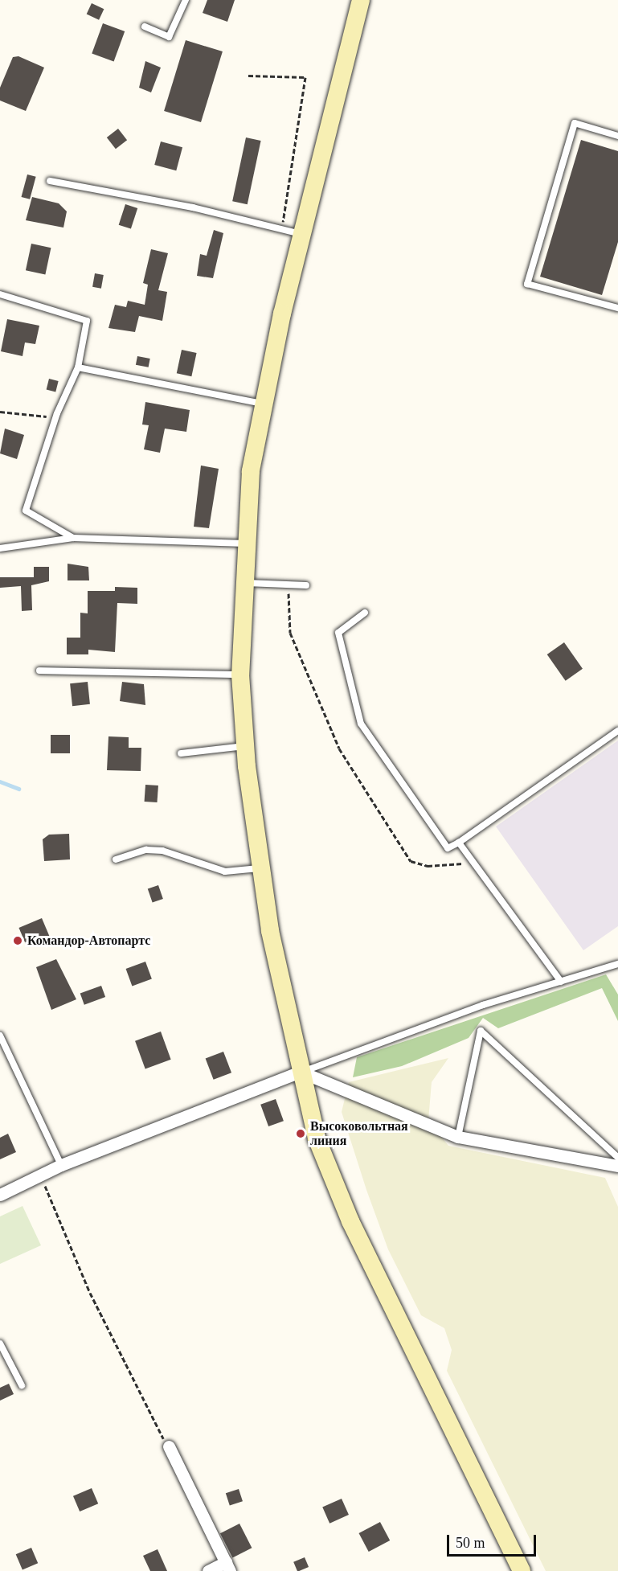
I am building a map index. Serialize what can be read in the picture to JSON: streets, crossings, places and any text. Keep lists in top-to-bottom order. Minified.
{"places":["Командор-Автопартс","Высоковольтная линия"],"scale_bar":"50 m"}
